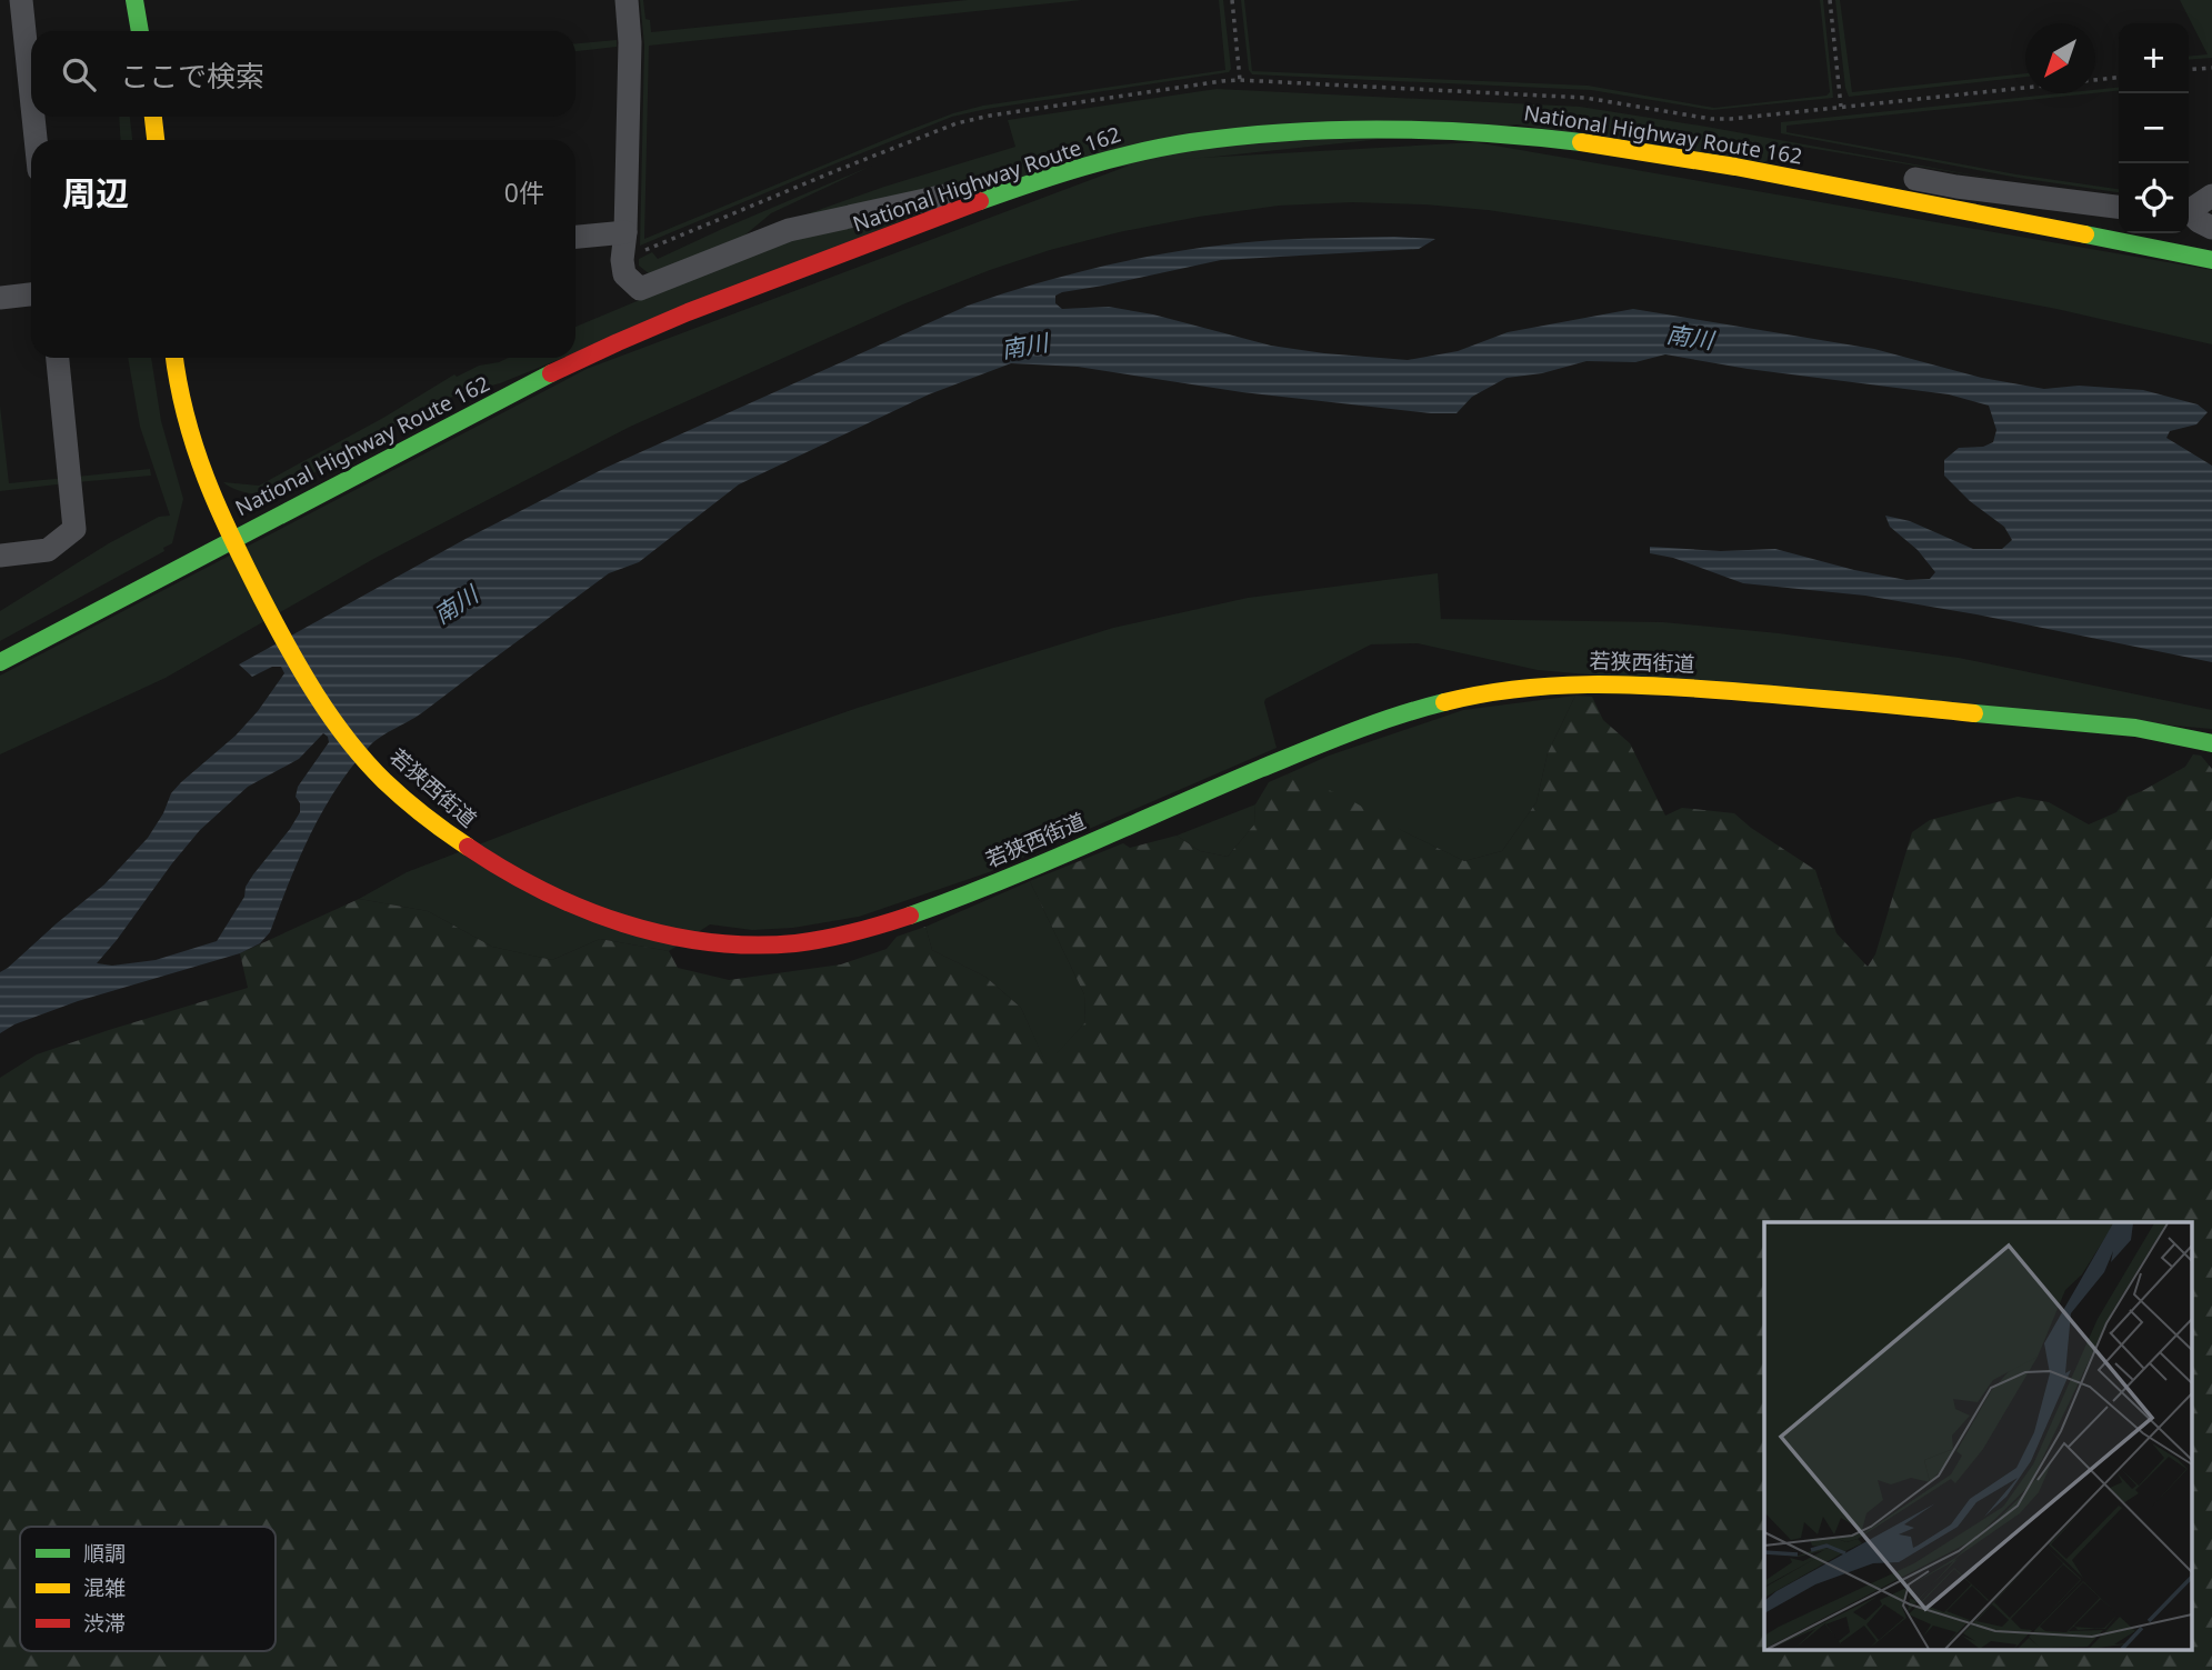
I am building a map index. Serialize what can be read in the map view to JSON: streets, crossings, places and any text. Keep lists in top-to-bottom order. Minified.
{"streets":{"main road":["National Highway Route 162","若狭西街道"]},"crossings":[["National Highway Route 162","若狭西街道"]],"water":["南川"],"legend":["順調","混雑","渋滞"],"north":"bottom left","page":{"map_buttons":["+","−"],"search":"ここで検索","heading":["周辺","0件"]}}
